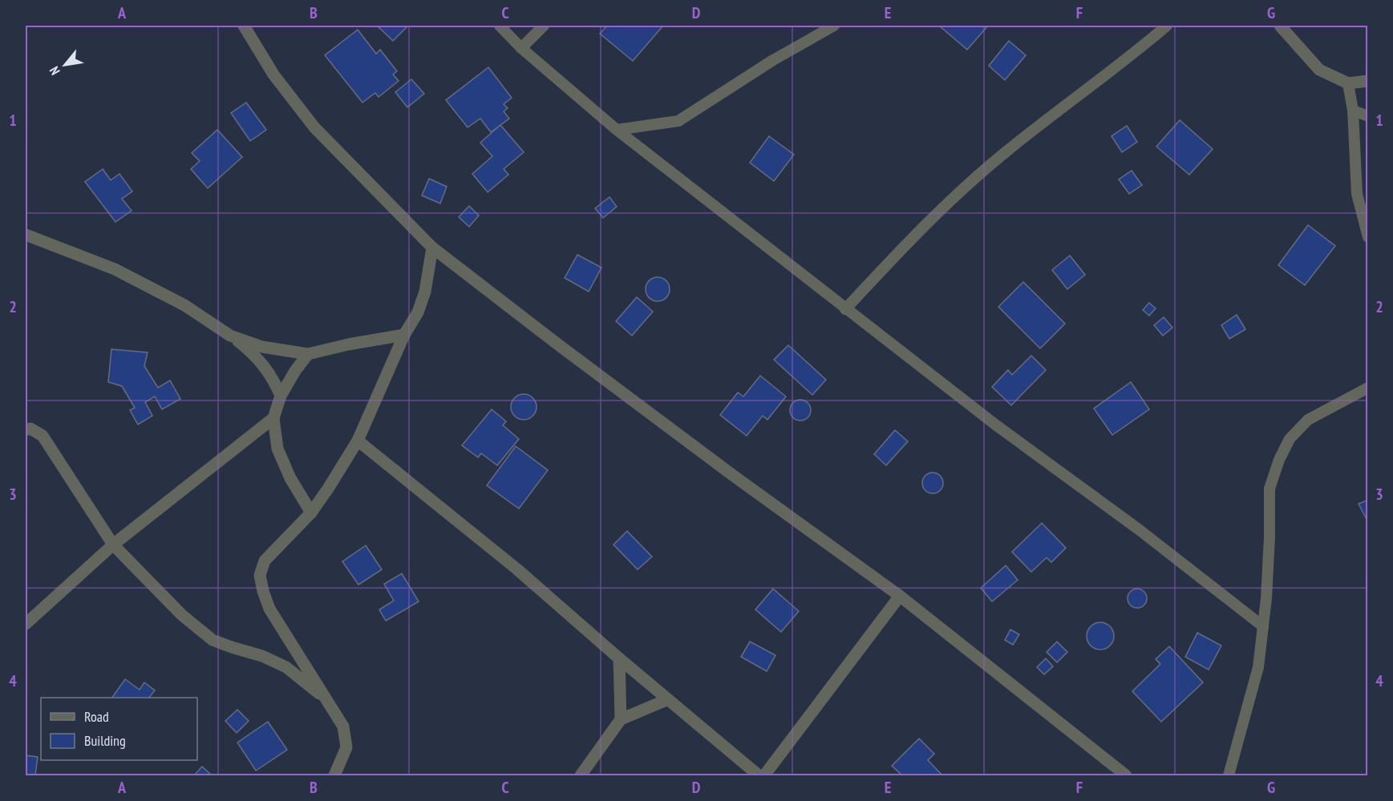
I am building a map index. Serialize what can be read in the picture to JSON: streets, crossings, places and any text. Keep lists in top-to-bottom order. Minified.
{"legend":["Road","Building"],"north":"bottom left","grid":{"columns":["A","B","C","D","E","F","G"],"rows":["1","2","3","4"]}}
